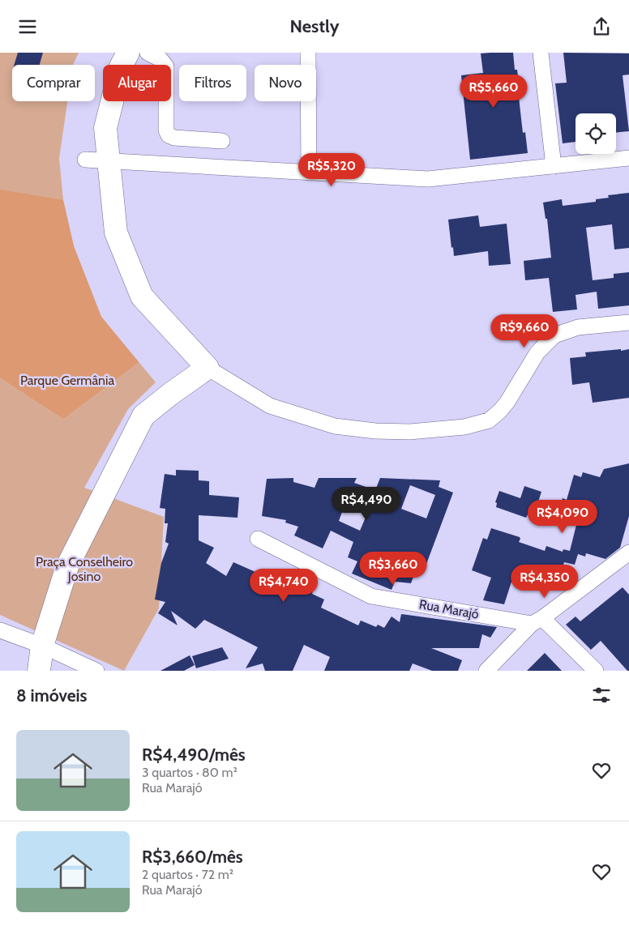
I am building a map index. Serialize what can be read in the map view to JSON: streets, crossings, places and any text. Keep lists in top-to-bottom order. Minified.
{"streets":{"street":["Rua Marajó"]},"parks":["Parque Germânia","Praça Conselheiro Josino"],"page":{"header":"Nestly","chip":["Comprar","Alugar","Filtros","Novo"],"price":["R$5,660","R$5,320","R$9,660","R$4,490","R$4,090","R$3,660","R$4,350","R$4,740"],"heading":"8 imóveis","list":[{"name":"R$4,490/mês","note":"3 quartos · 80 m² · Rua Marajó"},{"name":"R$3,660/mês","note":"2 quartos · 72 m² · Rua Marajó"}]}}
